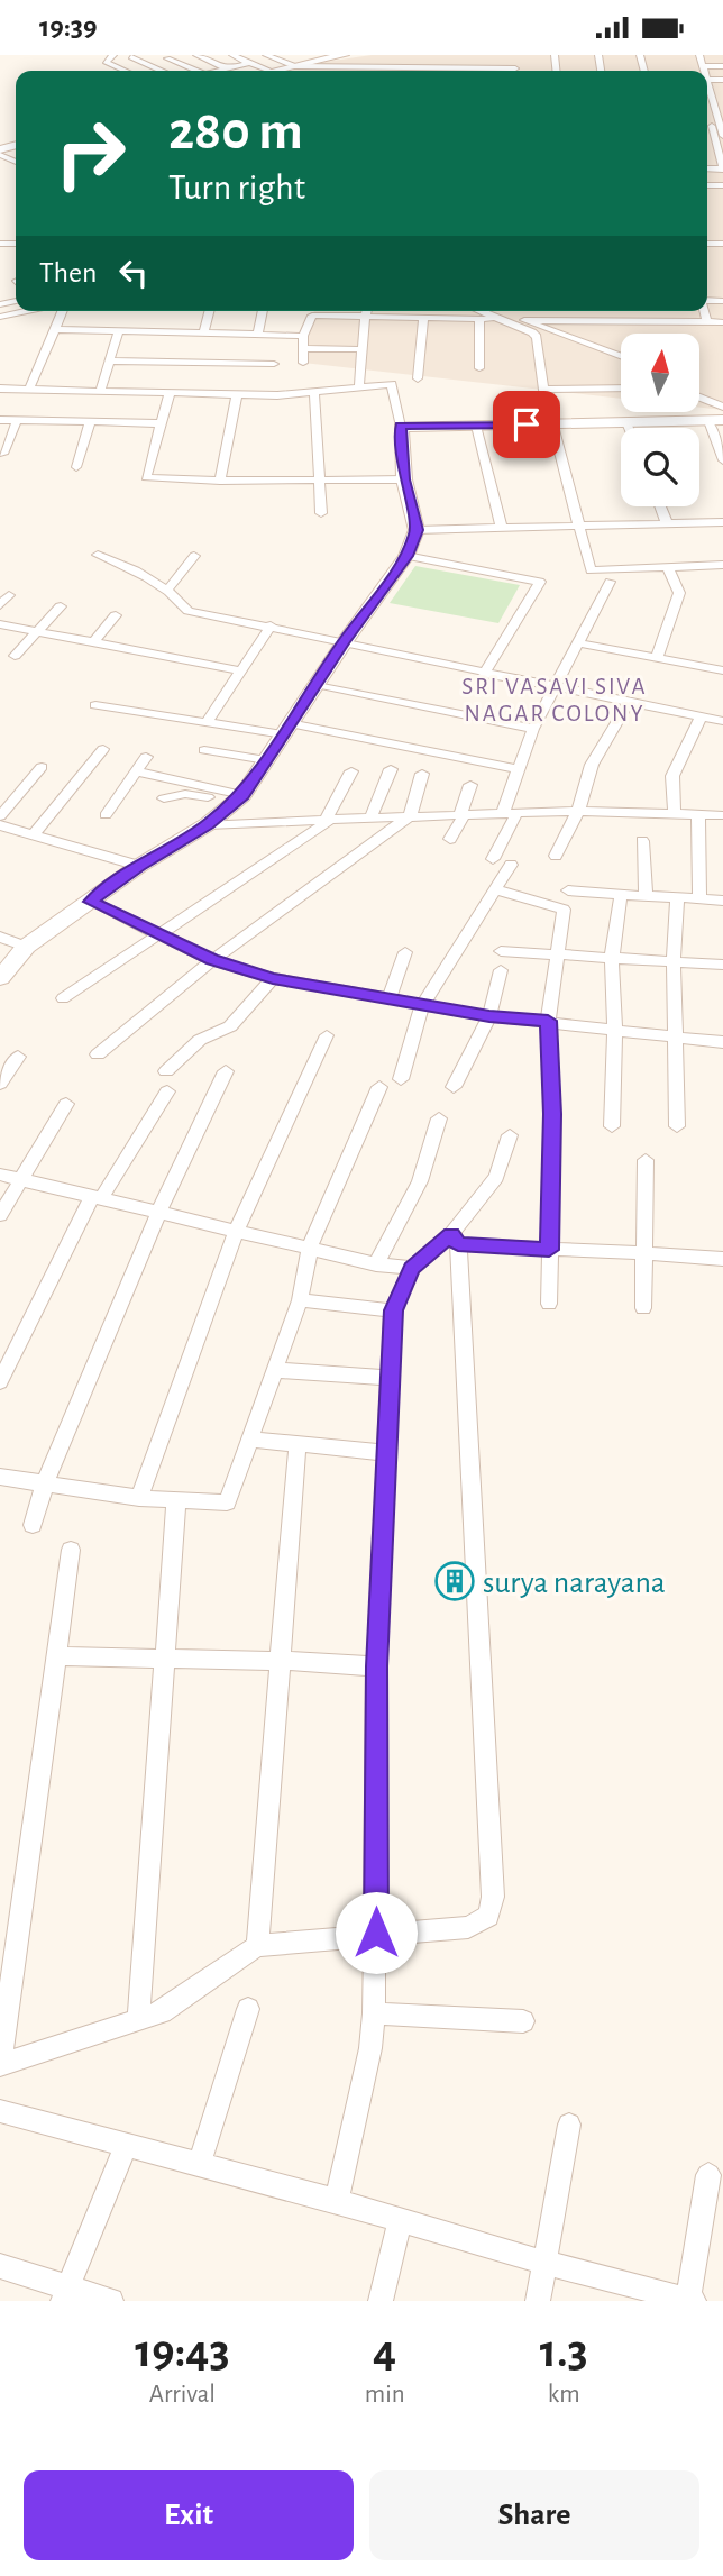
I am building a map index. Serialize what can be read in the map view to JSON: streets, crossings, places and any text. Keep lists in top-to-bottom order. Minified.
{"districts":["SRI VASAVI SIVA NAGAR COLONY"],"places":{"building":["surya narayana"]},"north":"top","page":{"status":"19:39","turn":["280 m","Turn right"],"then":"Then","eta":["19:43","Arrival","4","min","1.3","km"],"buttons":["Exit","Share"]}}
